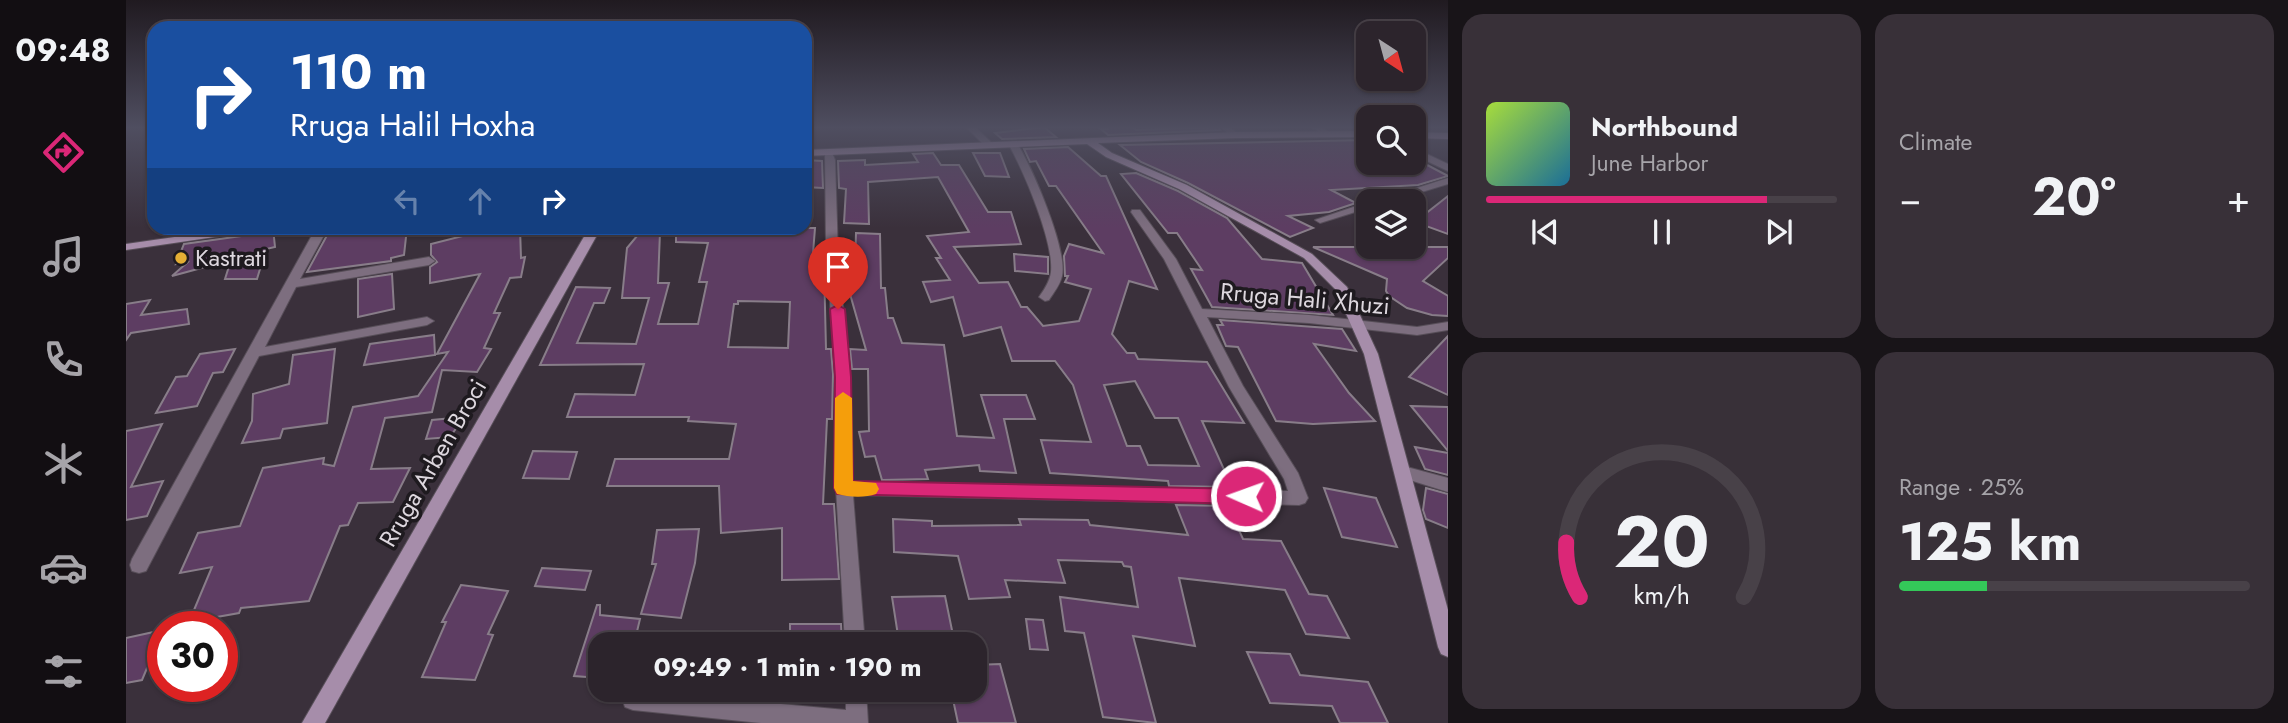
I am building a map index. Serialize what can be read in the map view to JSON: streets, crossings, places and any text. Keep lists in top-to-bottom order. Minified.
{"streets":{"street":["Rruga Hali Xhuzi","Rruga Arben Broci"]},"places":["Kastrati"],"north":"bottom right","page":{"tabs":"09:48","tile":["Climate",["Range · 25%","125 km"]],"turn":["110 m","Rruga Halil Hoxha"],"song":["Northbound","June Harbor"],"heat":["−","20°","+"],"limit":"30","trip":"09:49 · 1 min · 190 m","gauge":["20","km/h"]}}
